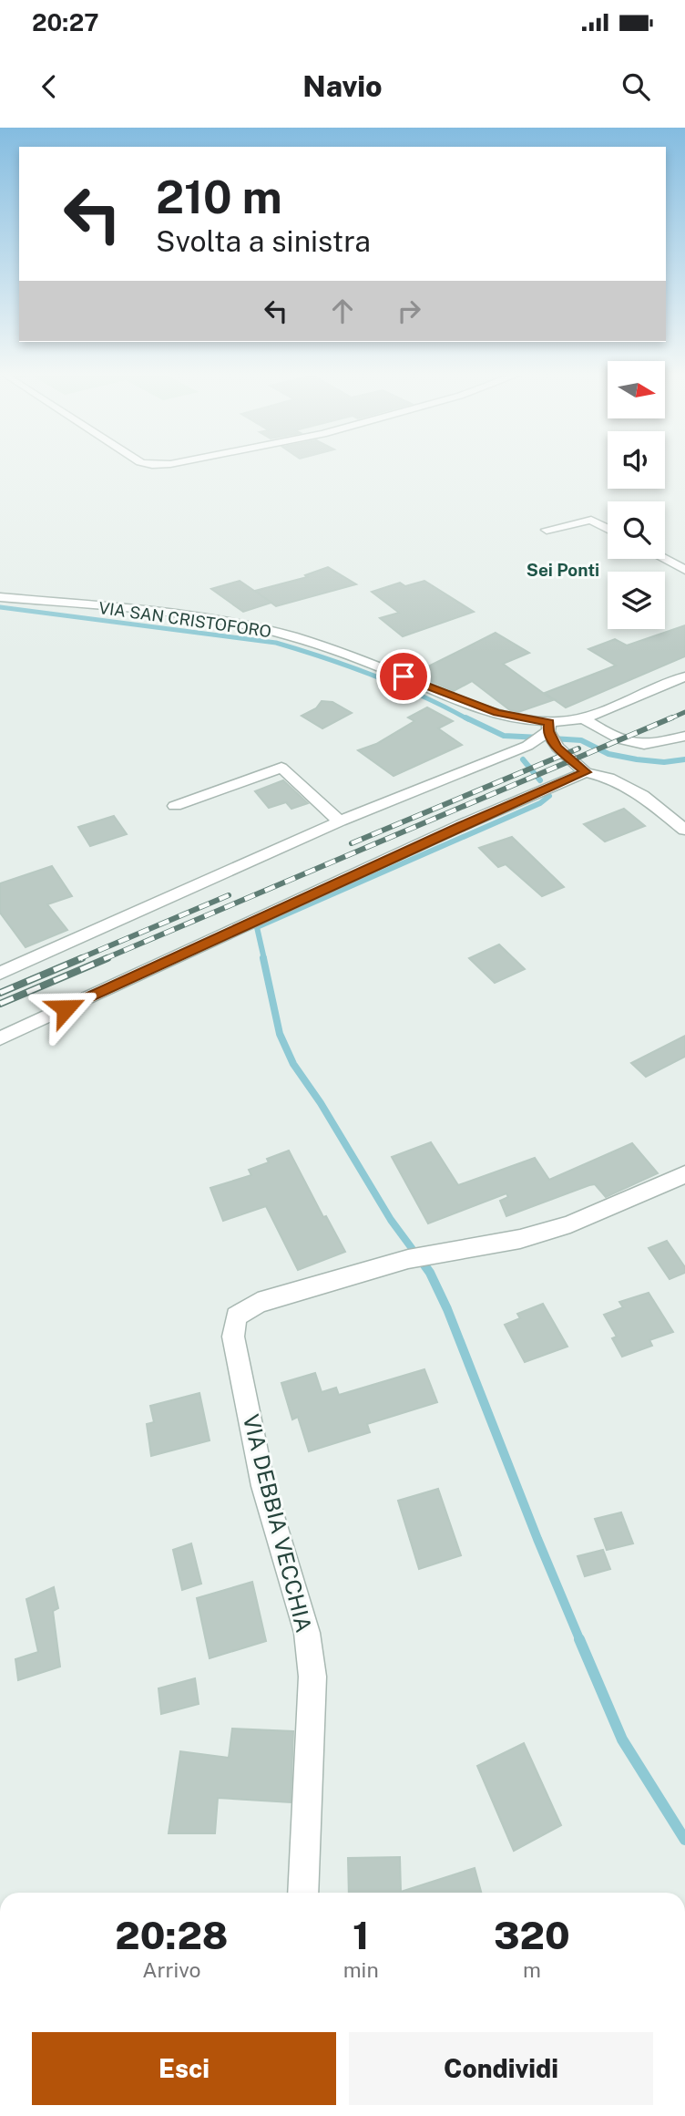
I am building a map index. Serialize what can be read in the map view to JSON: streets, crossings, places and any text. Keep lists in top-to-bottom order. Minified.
{"streets":{"street":["VIA SAN CRISTOFORO","VIA DEBBIA VECCHIA"]},"districts":["Sei Ponti"],"north":"right","page":{"status":"20:27","header":"Navio","turn":["210 m","Svolta a sinistra"],"eta":["20:28","Arrivo","1","min","320","m"],"buttons":["Esci","Condividi"]}}
